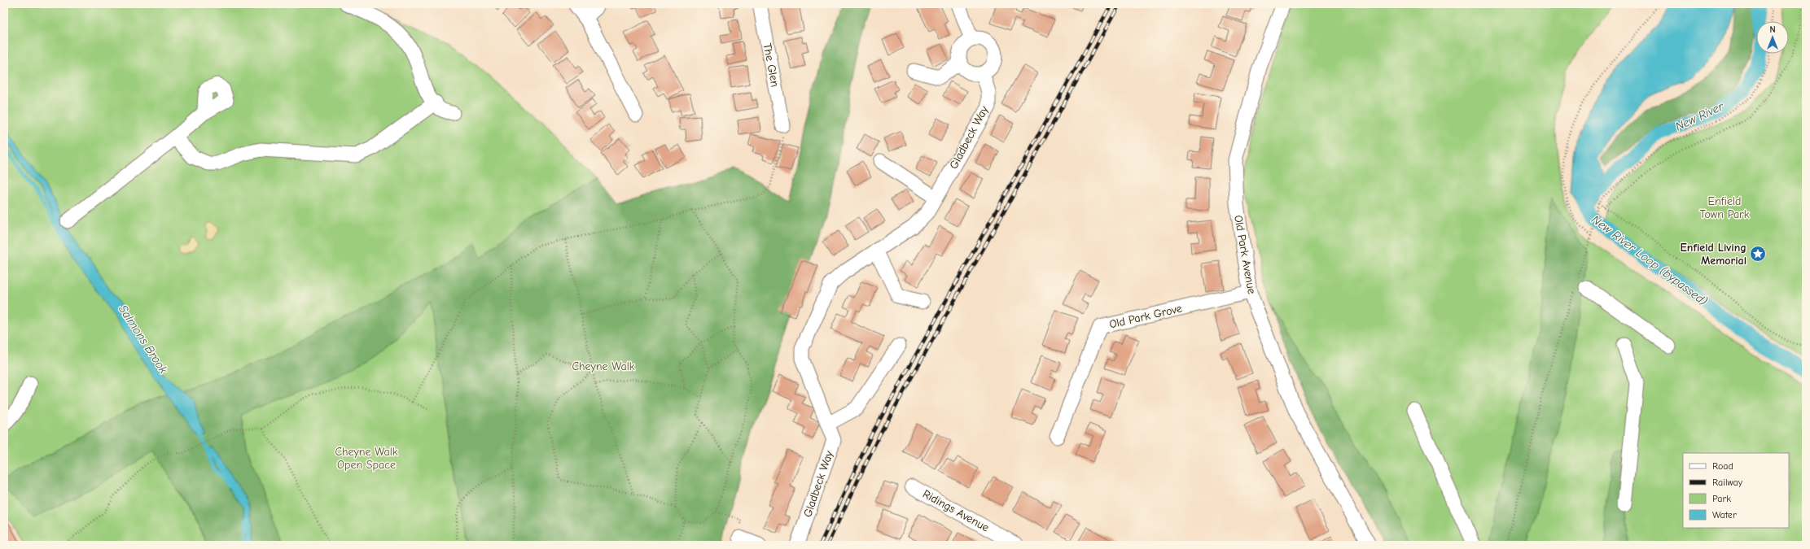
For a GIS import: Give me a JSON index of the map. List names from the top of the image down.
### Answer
{
  "streets": {
    "street": [
      "The Glen",
      "Gladbeck Way",
      "Old Park Avenue",
      "Old Park Grove",
      "Ridings Avenue"
    ]
  },
  "crossings": [
    ["Old Park Avenue", "Old Park Grove"]
  ],
  "water": ["New River", "New River Loop (bypassed)", "Salmons Brook"],
  "parks": ["Enfield Town Park", "Cheyne Walk", "Cheyne Walk Open Space"],
  "places": {
    "place": ["Enfield Living Memorial"]
  },
  "legend": [
    "Road",
    "Railway",
    "Park",
    "Water"
  ],
  "north": "top"
}
